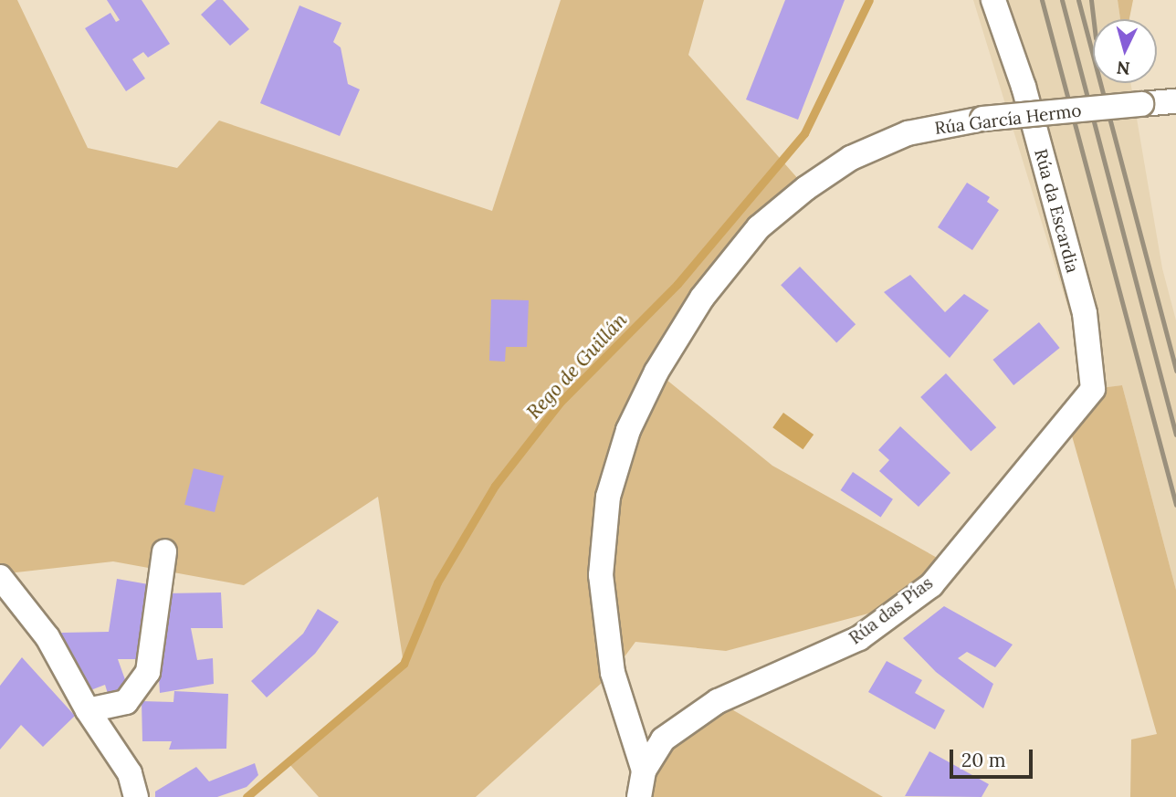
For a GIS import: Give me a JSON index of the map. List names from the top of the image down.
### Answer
{
  "streets": {
    "street": ["Rúa García Hermo", "Rúa da Escardia", "Rúa das Pías"]
  },
  "crossings": [
    ["Rúa García Hermo", "Rúa das Pías"],
    ["Rúa da Escardia", "Rúa das Pías"]
  ],
  "water": ["Rego de Guillán"],
  "scale_bar": "20 m",
  "north": "bottom"
}
